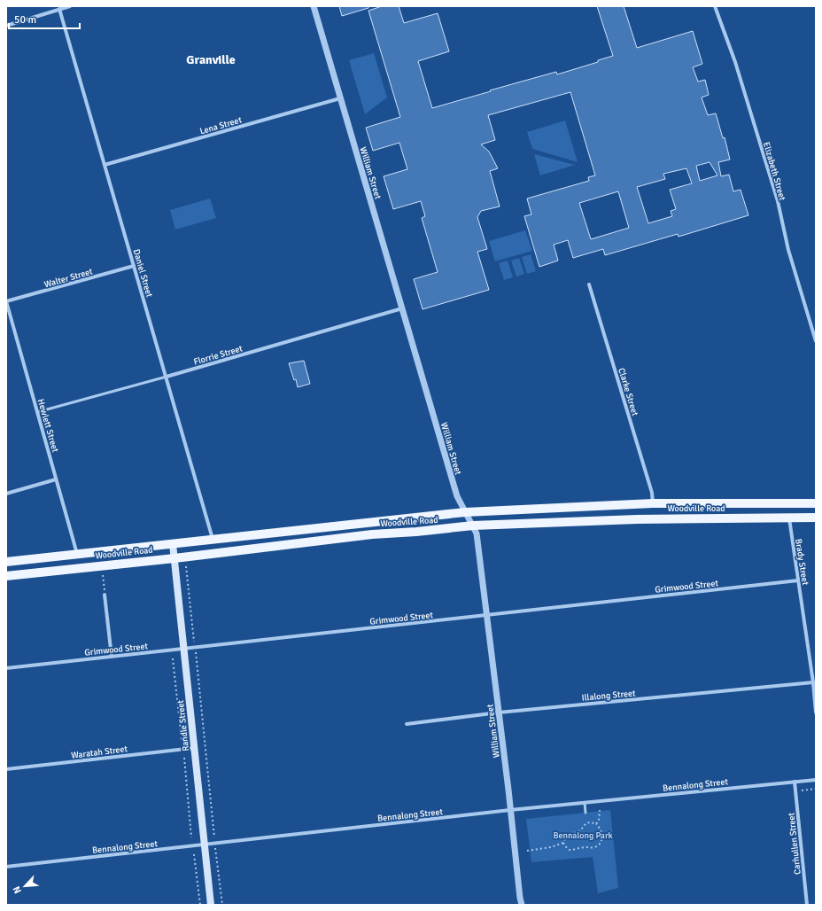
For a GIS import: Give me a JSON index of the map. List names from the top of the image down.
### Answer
{
  "streets": {
    "main road": ["Woodville Road", "Randle Street"],
    "street": [
      "Lena Street",
      "Elizabeth Street",
      "William Street",
      "Daniel Street",
      "Walter Street",
      "Florrie Street",
      "Clarke Street",
      "Hewlett Street",
      "Brady Street",
      "Grimwood Street",
      "Illalong Street",
      "Waratah Street",
      "Bennalong Street",
      "Carhullen Street"
    ]
  },
  "crossings": [
    ["Lena Street", "William Street"],
    ["Lena Street", "Daniel Street"],
    ["William Street", "Florrie Street"],
    ["William Street", "Woodville Road"],
    ["William Street", "Grimwood Street"],
    ["William Street", "Illalong Street"],
    ["William Street", "Bennalong Street"],
    ["Daniel Street", "Walter Street"],
    ["Daniel Street", "Florrie Street"],
    ["Daniel Street", "Woodville Road"],
    ["Walter Street", "Hewlett Street"],
    ["Florrie Street", "Hewlett Street"],
    ["Clarke Street", "Woodville Road"],
    ["Hewlett Street", "Woodville Road"],
    ["Woodville Road", "Brady Street"],
    ["Woodville Road", "Randle Street"],
    ["Brady Street", "Grimwood Street"],
    ["Brady Street", "Illalong Street"],
    ["Grimwood Street", "Randle Street"],
    ["Randle Street", "Waratah Street"],
    ["Randle Street", "Bennalong Street"],
    ["Bennalong Street", "Carhullen Street"]
  ],
  "districts": ["Granville"],
  "parks": ["Bennalong Park"],
  "scale_bar": "50 m",
  "north": "bottom left"
}
